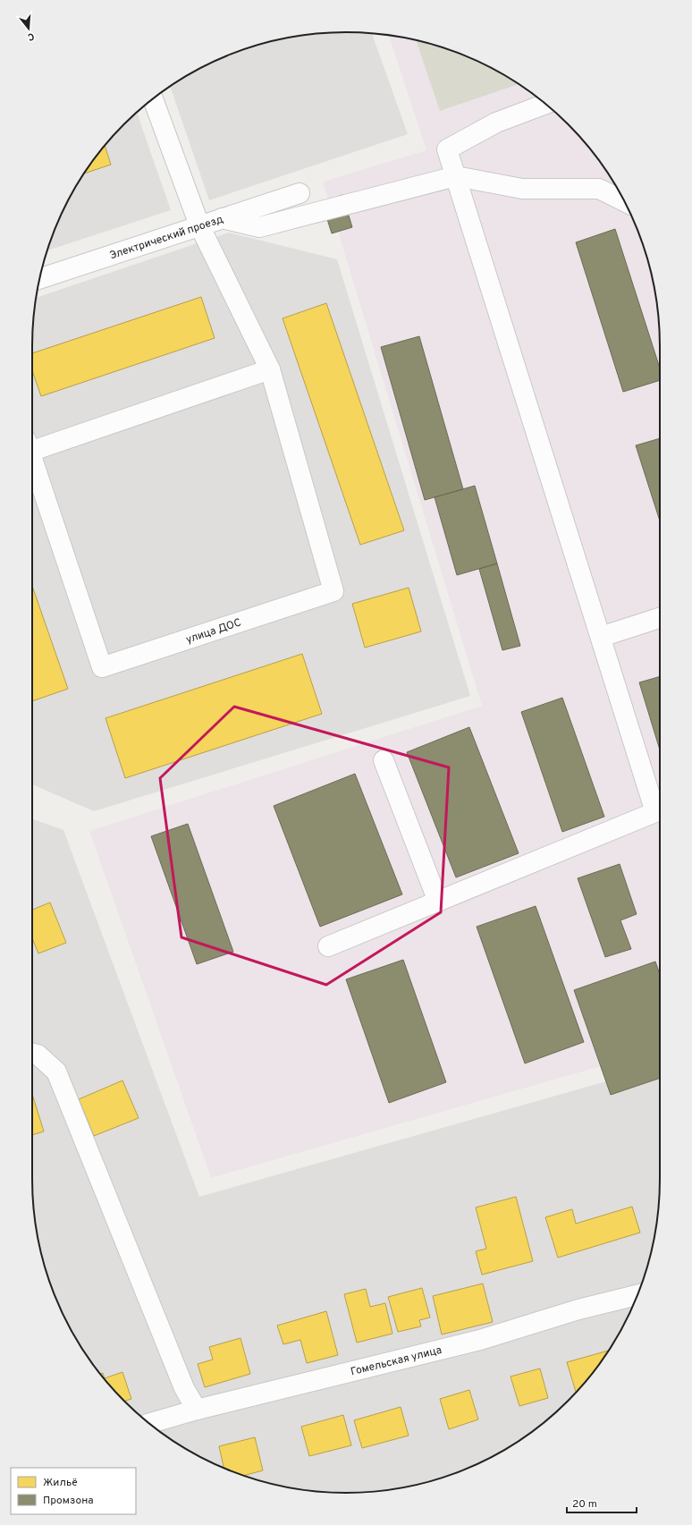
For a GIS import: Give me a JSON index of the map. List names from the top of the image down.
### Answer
{
  "streets": {
    "street": ["Электрический проезд", "улица ДОС", "Гомельская улица"]
  },
  "legend": ["Жильё", "Промзона"],
  "scale_bar": "20 m",
  "north": "bottom"
}
